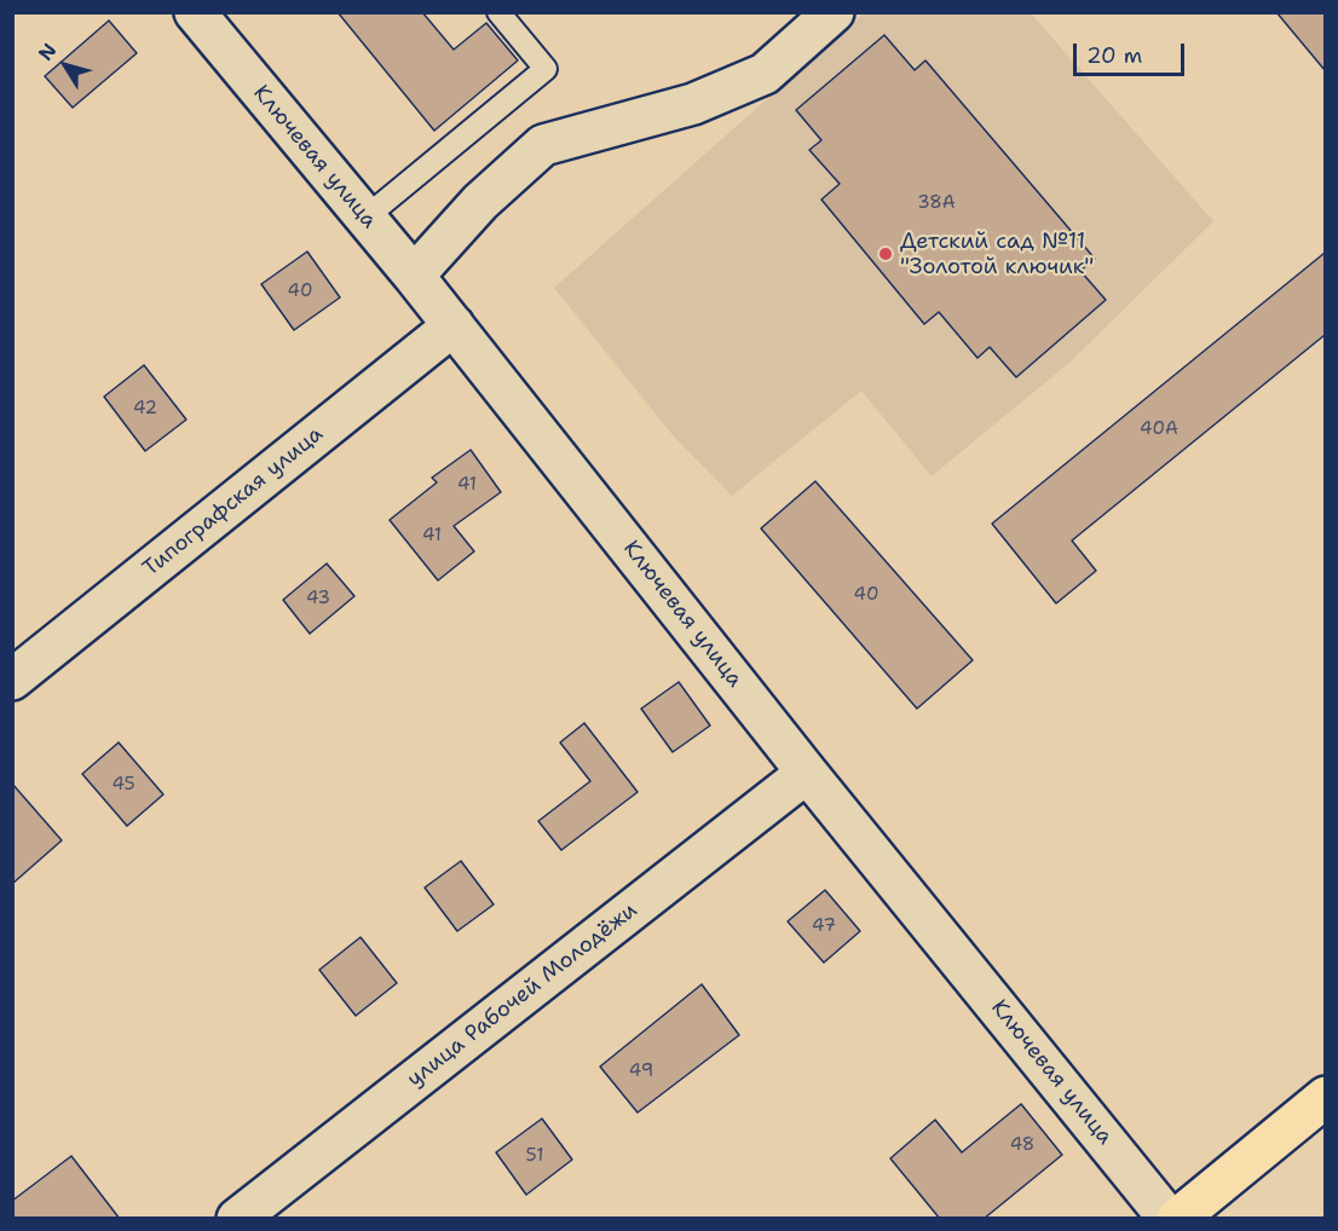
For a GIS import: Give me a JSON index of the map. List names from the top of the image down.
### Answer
{
  "streets": {
    "street": ["Ключевая улица", "Типографская улица", "улица Рабочей Молодёжи"]
  },
  "crossings": [
    ["Ключевая улица", "Типографская улица"],
    ["Ключевая улица", "улица Рабочей Молодёжи"]
  ],
  "places": ["Детский сад №11 \"Золотой ключик\""],
  "house_numbers": [
    "38А",
    "40",
    "42",
    "40А",
    "41",
    "41",
    "40",
    "43",
    "45",
    "47",
    "49",
    "48",
    "51"
  ],
  "scale_bar": "20 m",
  "north": "top left"
}
